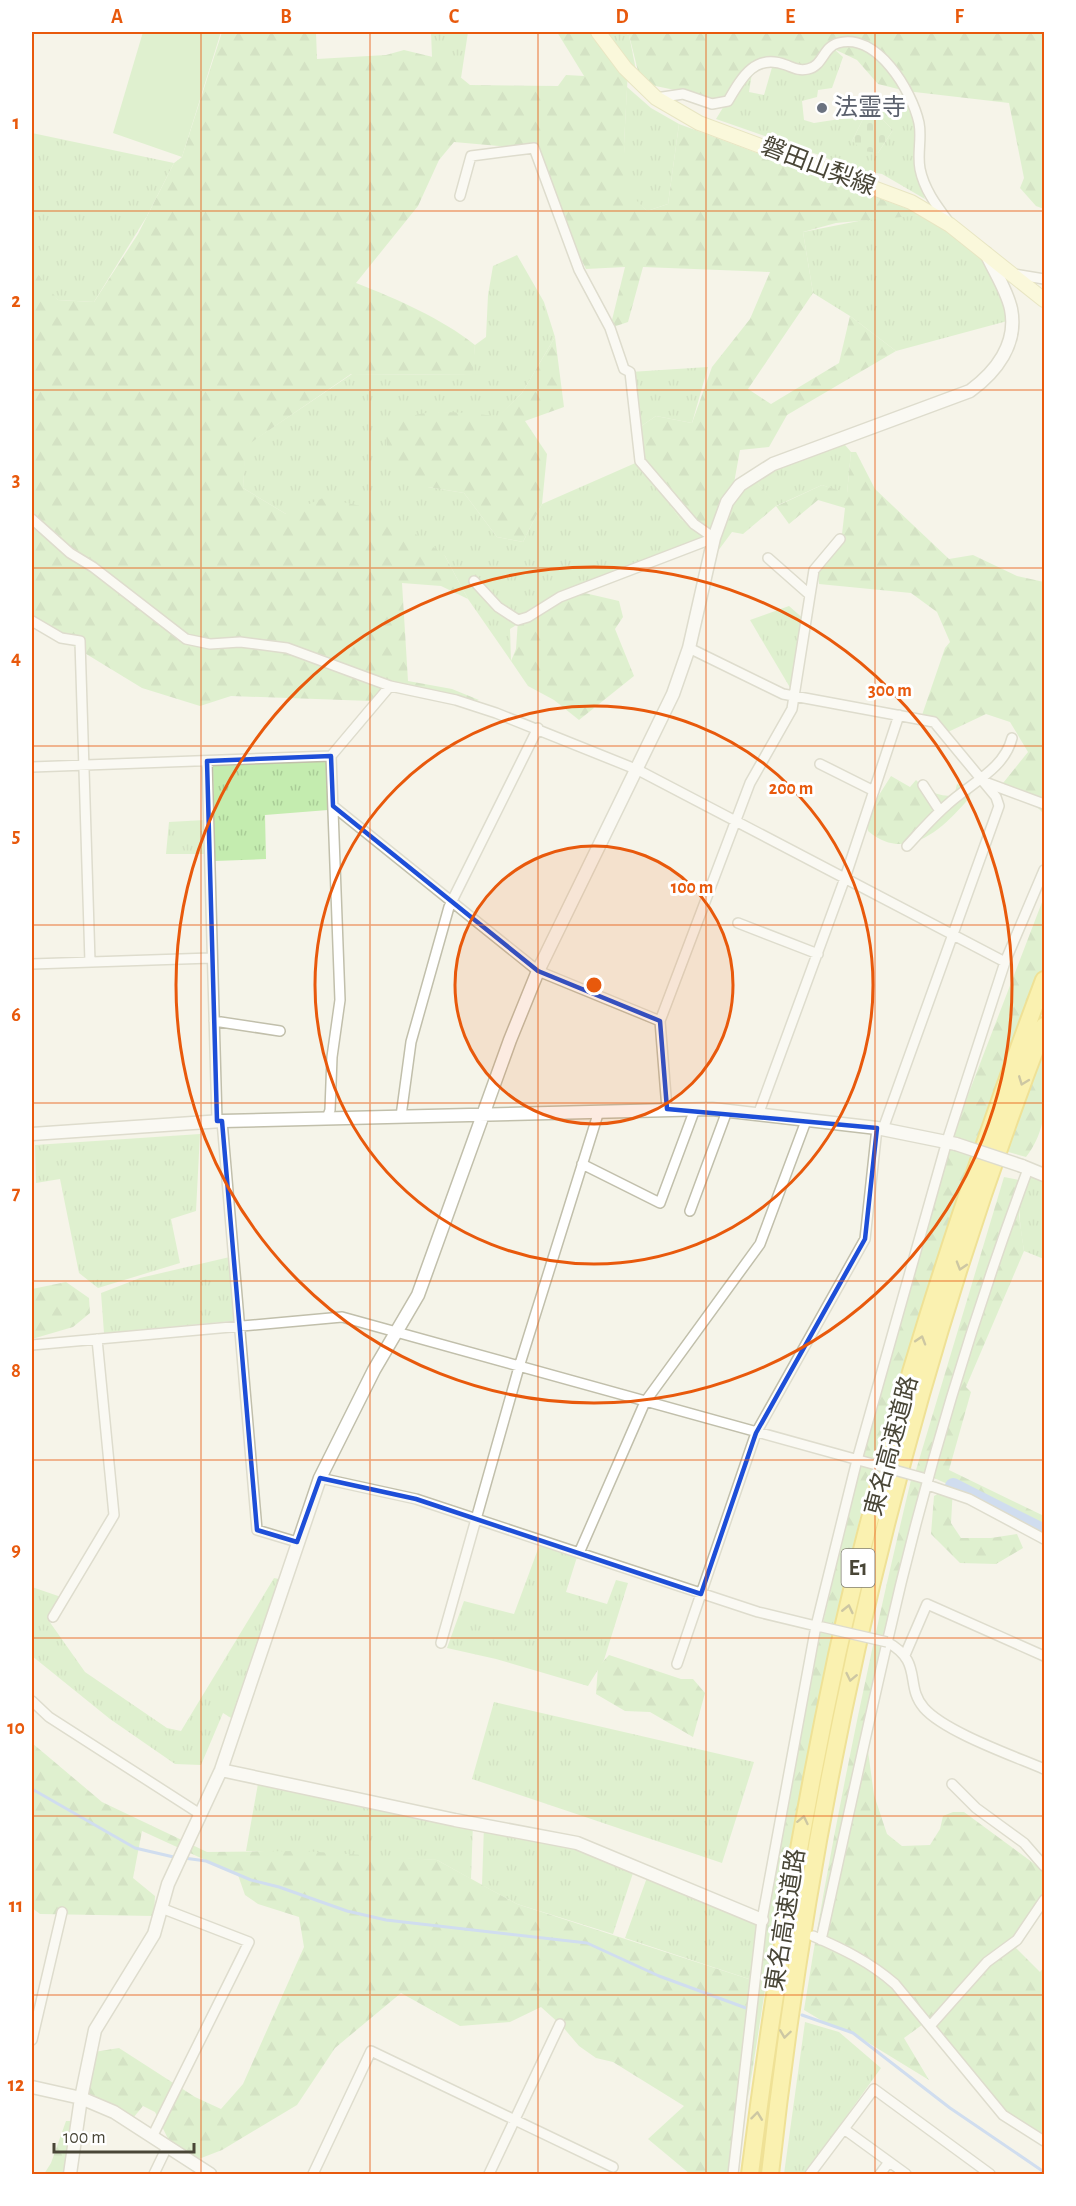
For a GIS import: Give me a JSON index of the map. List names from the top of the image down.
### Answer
{
  "streets": {
    "highway": ["東名高速道路", "E1"],
    "main road": ["磐田山梨線"]
  },
  "places": ["法霊寺"],
  "scale_bar": "100 m",
  "grid": {
    "columns": [
      "A",
      "B",
      "C",
      "D",
      "E",
      "F"
    ],
    "rows": [
      "1",
      "2",
      "3",
      "4",
      "5",
      "6",
      "7",
      "8",
      "9",
      "10",
      "11",
      "12"
    ]
  },
  "rings": ["300 m", "200 m", "100 m"]
}
